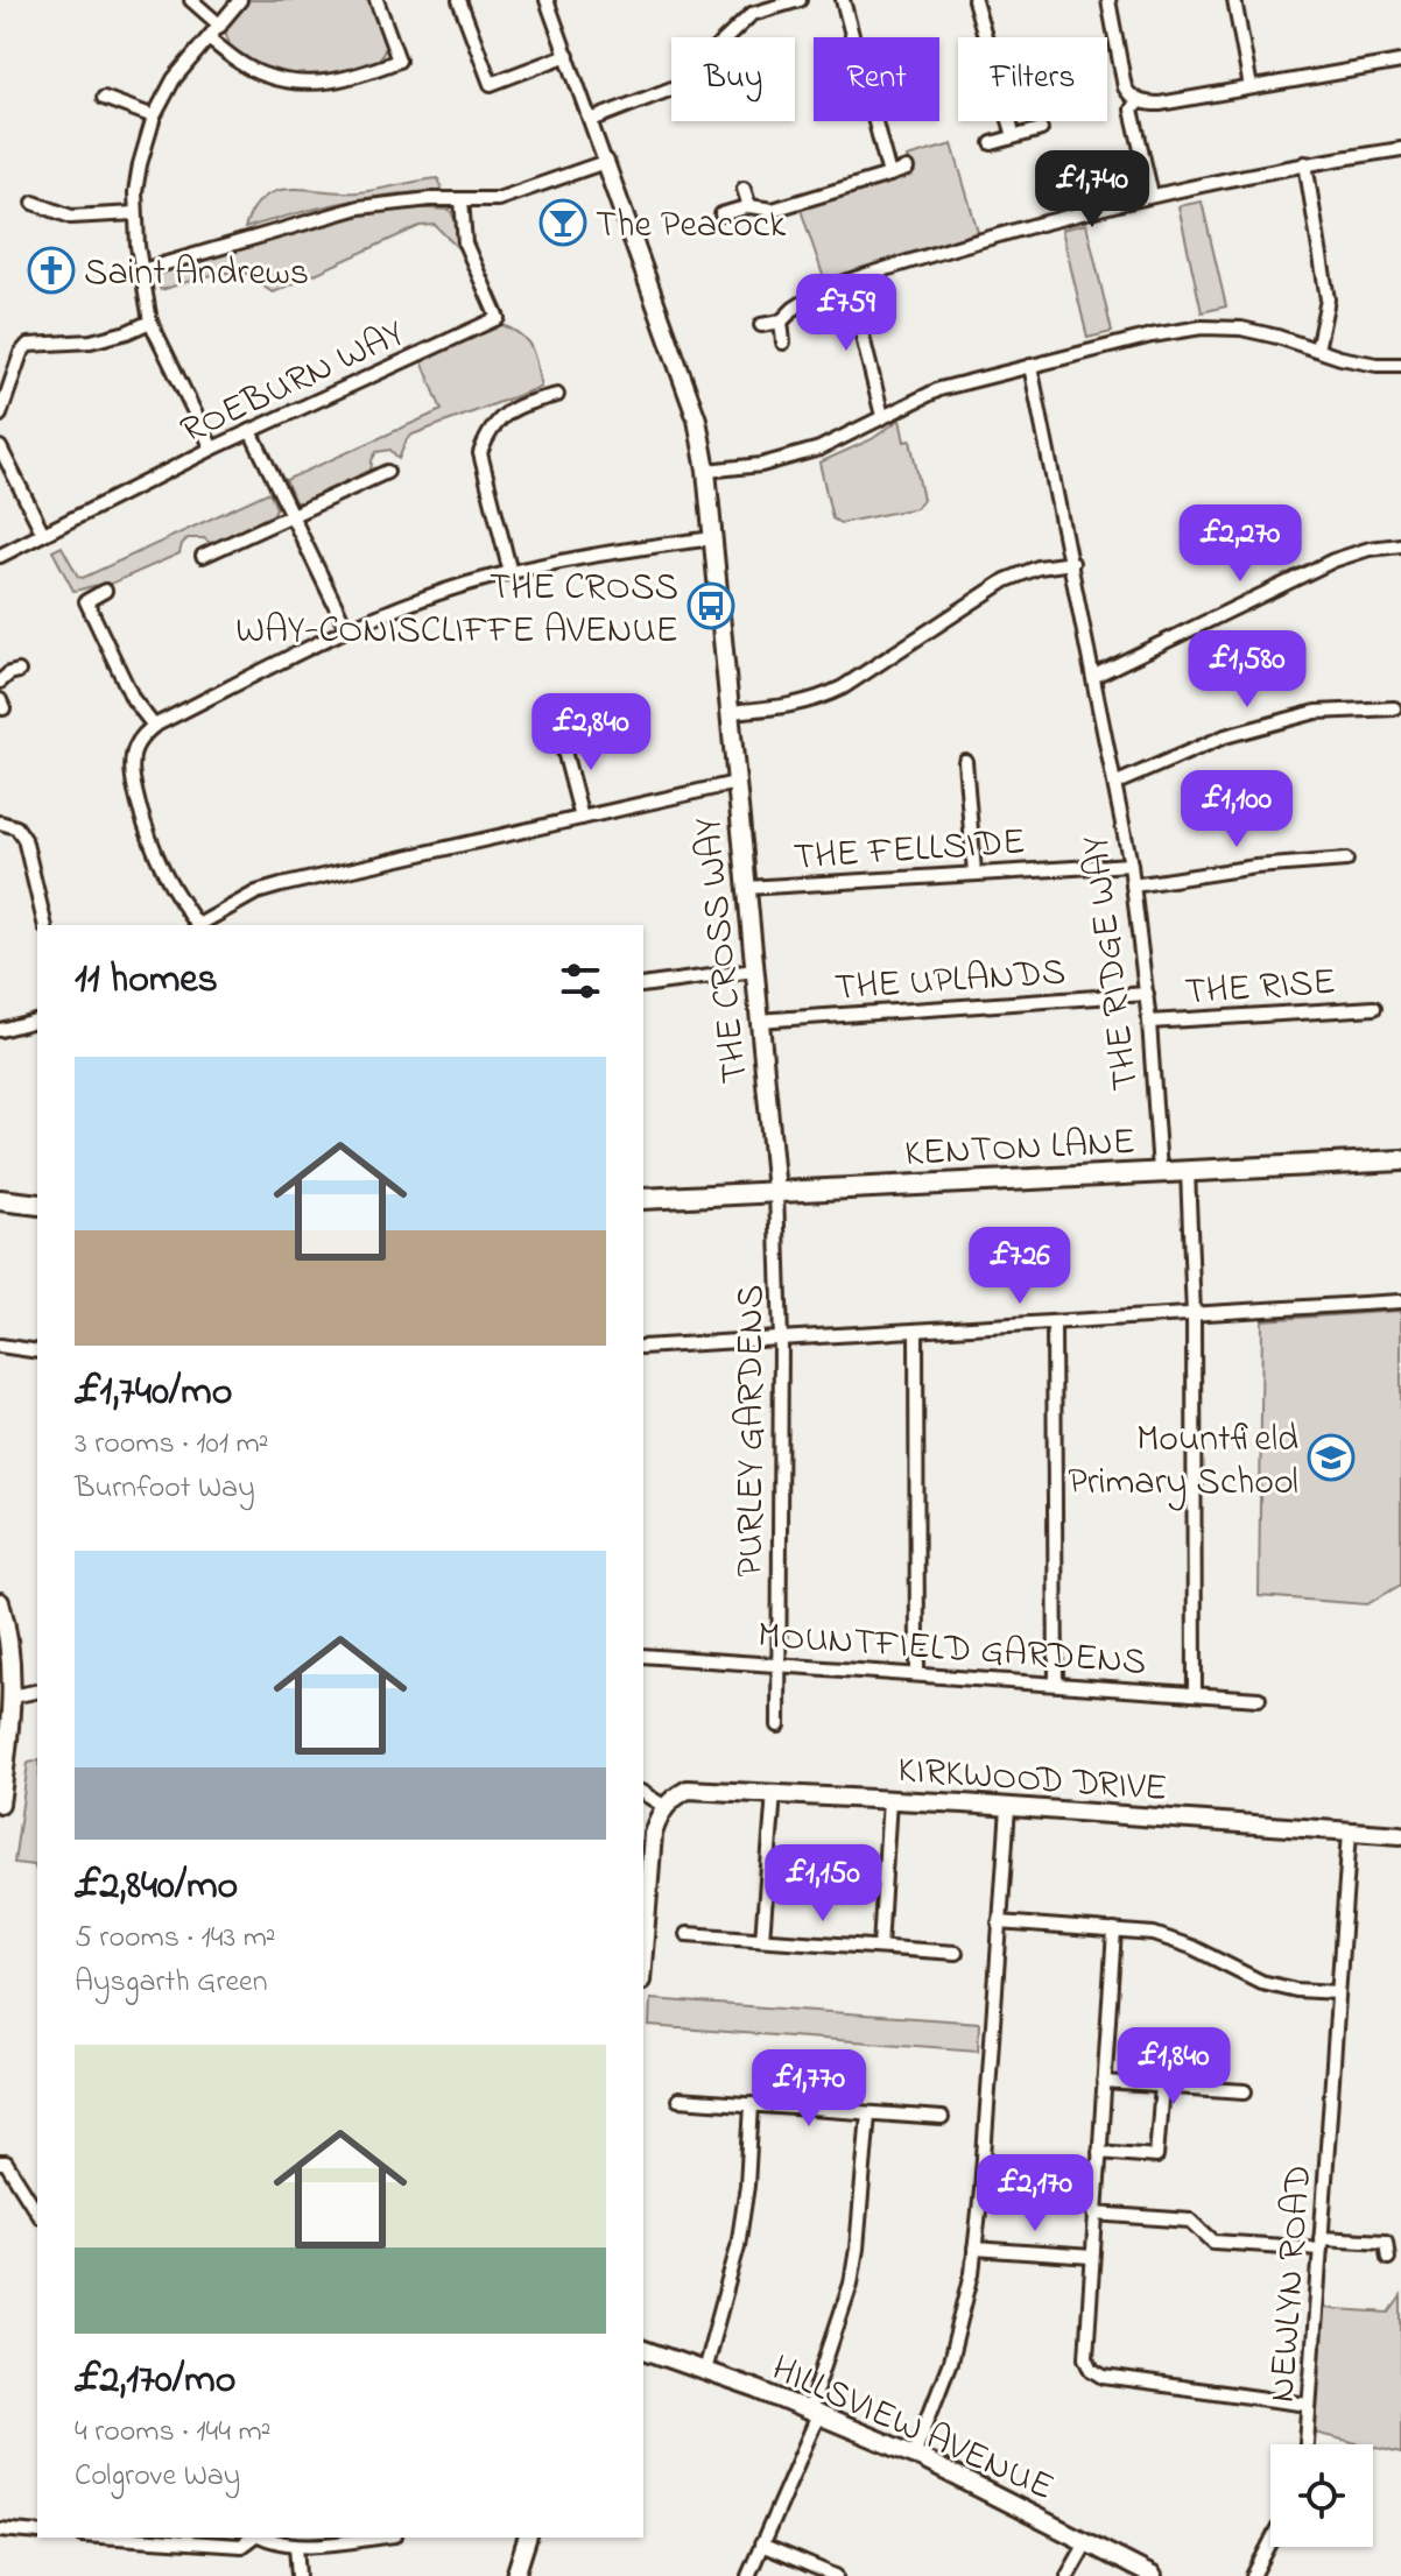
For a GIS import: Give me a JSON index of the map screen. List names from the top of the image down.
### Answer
{
  "streets": {
    "main road": ["KENTON LANE"],
    "street": [
      "ROEBURN WAY",
      "THE FELLSIDE",
      "THE CROSS WAY",
      "THE RIDGE WAY",
      "THE UPLANDS",
      "THE RISE",
      "PURLEY GARDENS",
      "MOUNTFIELD GARDENS",
      "KIRKWOOD DRIVE",
      "NEWLYN ROAD",
      "HILLSVIEW AVENUE"
    ]
  },
  "crossings": [
    ["THE FELLSIDE", "THE CROSS WAY"],
    ["THE FELLSIDE", "THE RIDGE WAY"],
    ["THE CROSS WAY", "THE UPLANDS"],
    ["THE CROSS WAY", "KENTON LANE"],
    ["THE CROSS WAY", "PURLEY GARDENS"],
    ["THE RIDGE WAY", "THE UPLANDS"],
    ["THE RIDGE WAY", "THE RISE"],
    ["THE RIDGE WAY", "KENTON LANE"],
    ["KENTON LANE", "PURLEY GARDENS"],
    ["PURLEY GARDENS", "MOUNTFIELD GARDENS"],
    ["KIRKWOOD DRIVE", "NEWLYN ROAD"]
  ],
  "places": {
    "bar": ["The Peacock"],
    "church": ["Saint Andrews"],
    "bus stop": ["THE CROSS WAY-CONISCLIFFE AVENUE"],
    "school or university": ["Mountfield Primary School"]
  },
  "page": {
    "chip": ["Buy", "Rent", "Filters"],
    "price": [
      "£1,740",
      "£759",
      "£2,270",
      "£1,580",
      "£2,840",
      "£1,100",
      "£726",
      "£1,150",
      "£1,840",
      "£1,770",
      "£2,170"
    ],
    "heading": "11 homes",
    "list": [
      {
        "name": "£1,740/mo",
        "note": "3 rooms · 101 m² · Burnfoot Way"
      },
      {
        "name": "£2,840/mo",
        "note": "5 rooms · 143 m² · Aysgarth Green"
      },
      {
        "name": "£2,170/mo",
        "note": "4 rooms · 144 m² · Colgrove Way"
      }
    ]
  }
}
